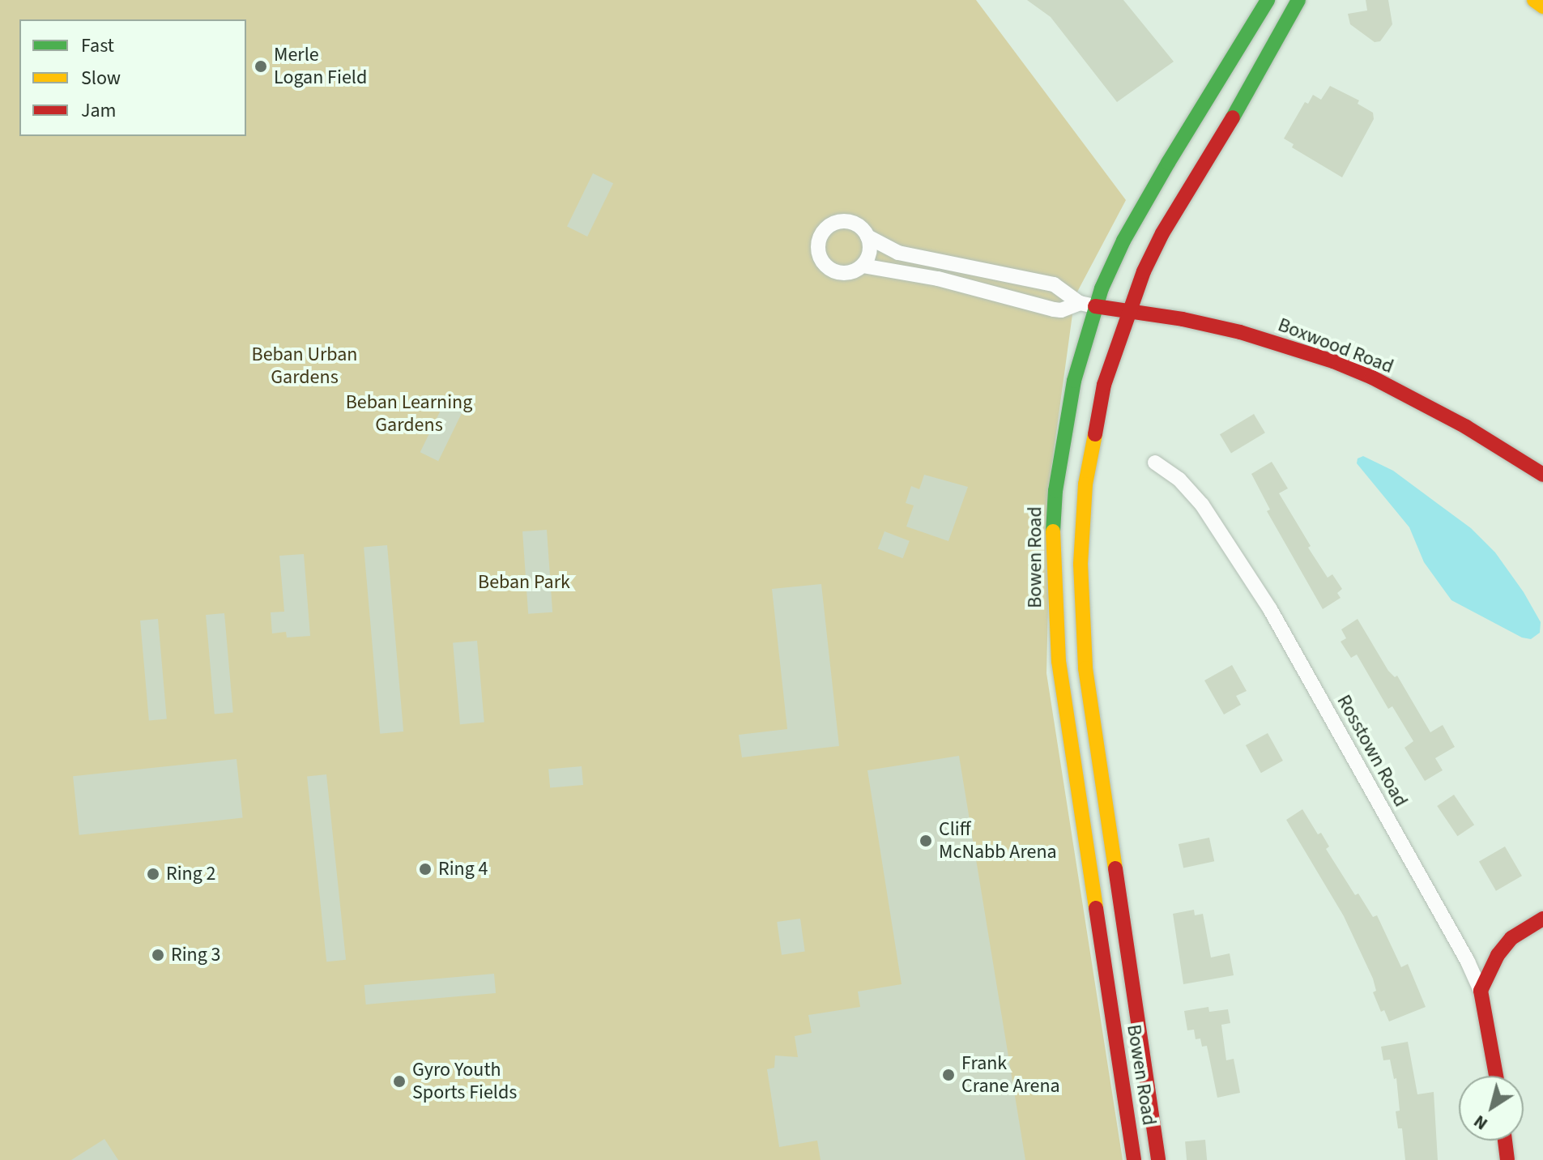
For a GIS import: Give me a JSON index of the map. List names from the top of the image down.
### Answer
{
  "streets": {
    "main road": ["Boxwood Road", "Bowen Road", "Rosstown Road"]
  },
  "crossings": [
    ["Boxwood Road", "Bowen Road"]
  ],
  "parks": ["Beban Urban Gardens", "Beban Learning Gardens", "Beban Park"],
  "places": [
    "Merle Logan Field",
    "Cliff McNabb Arena",
    "Ring 4",
    "Ring 2",
    "Ring 3",
    "Frank Crane Arena",
    "Gyro Youth Sports Fields"
  ],
  "legend": ["Fast", "Slow", "Jam"],
  "north": "bottom left"
}
